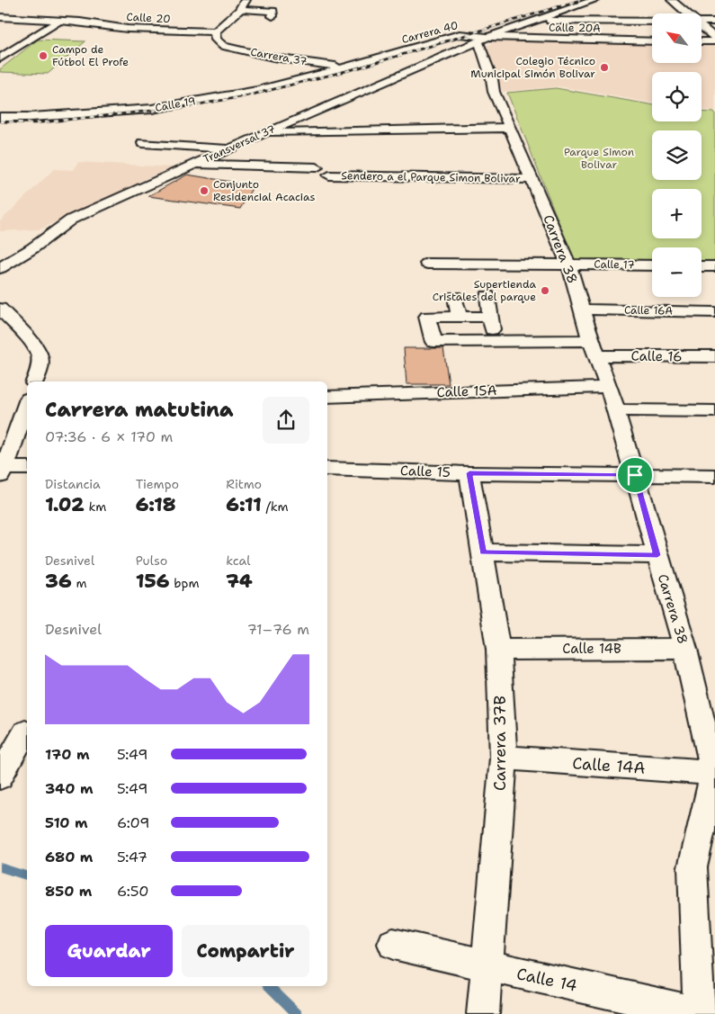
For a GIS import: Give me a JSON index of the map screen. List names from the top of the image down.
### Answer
{
  "streets": {
    "street": [
      "Calle 20",
      "Calle 20A",
      "Carrera 40",
      "Carrera 37",
      "Calle 19",
      "Transversal 37",
      "Sendero a el Parque Simon Bolivar",
      "Carrera 38",
      "Calle 17",
      "Calle 16A",
      "Calle 16",
      "Calle 15A",
      "Calle 15",
      "Calle 14B",
      "Carrera 37B",
      "Calle 14A",
      "Calle 14"
    ]
  },
  "crossings": [
    ["Calle 20", "Carrera 37"],
    ["Calle 20A", "Carrera 40"],
    ["Calle 20A", "Transversal 37"],
    ["Calle 20A", "Carrera 38"],
    ["Carrera 40", "Carrera 37"],
    ["Carrera 40", "Calle 19"],
    ["Carrera 40", "Transversal 37"],
    ["Carrera 40", "Carrera 38"],
    ["Carrera 37", "Calle 19"],
    ["Carrera 37", "Transversal 37"],
    ["Transversal 37", "Carrera 38"],
    ["Sendero a el Parque Simon Bolivar", "Carrera 38"],
    ["Carrera 38", "Calle 17"],
    ["Carrera 38", "Calle 16A"],
    ["Carrera 38", "Calle 16"],
    ["Carrera 38", "Calle 15A"],
    ["Carrera 38", "Calle 15"],
    ["Carrera 38", "Calle 14B"],
    ["Carrera 38", "Calle 14A"],
    ["Carrera 38", "Calle 14"],
    ["Calle 15", "Carrera 37B"],
    ["Calle 14B", "Carrera 37B"],
    ["Carrera 37B", "Calle 14A"],
    ["Carrera 37B", "Calle 14"]
  ],
  "parks": ["Parque Simon Bolivar"],
  "places": [
    "Campo de Fútbol El Profe",
    "Colegio Técnico Municipal Simón Bolivar",
    "Conjunto Residencial Acacias",
    "Supertienda Cristales del parque"
  ],
  "north": "top left",
  "page": {
    "map_buttons": ["+", "−"],
    "heading": ["Carrera matutina", "07:36 · 6 × 170 m"],
    "stats": [
      ["Distancia", "1.02 km"],
      ["Tiempo", "6:18"],
      ["Ritmo", "6:11 /km"],
      ["Desnivel", "36 m"],
      ["Pulso", "156 bpm"],
      ["kcal", "74"]
    ],
    "chart": ["Desnivel", "71–76 m"],
    "list": [
      {
        "name": "170 m",
        "note": "5:49"
      },
      {
        "name": "340 m",
        "note": "5:49"
      },
      {
        "name": "510 m",
        "note": "6:09"
      },
      {
        "name": "680 m",
        "note": "5:47"
      },
      {
        "name": "850 m",
        "note": "6:50"
      }
    ],
    "buttons": ["Guardar", "Compartir"]
  }
}
